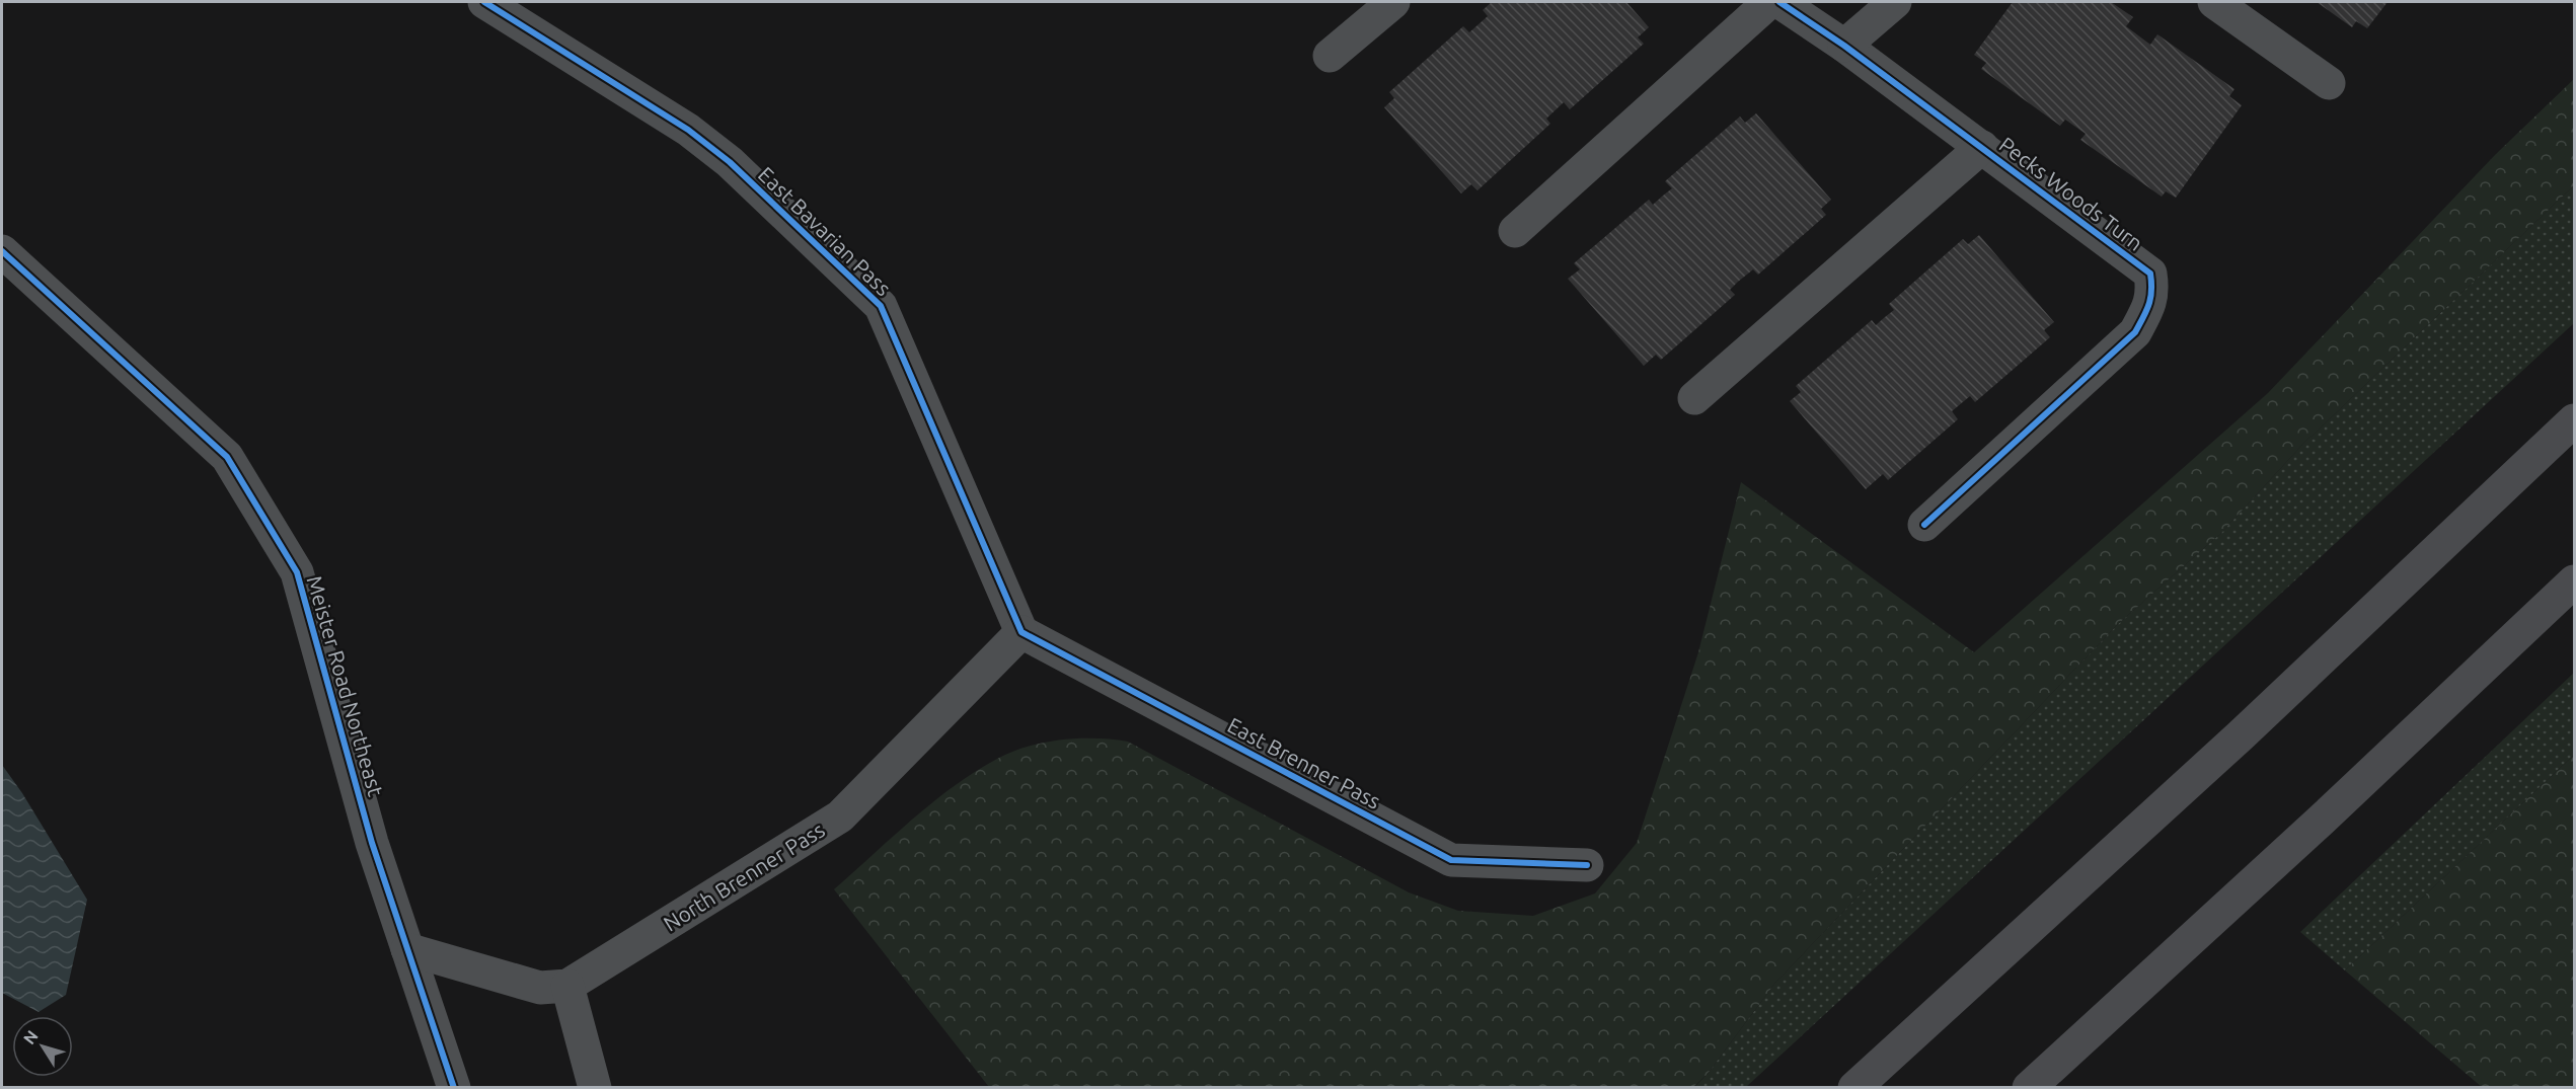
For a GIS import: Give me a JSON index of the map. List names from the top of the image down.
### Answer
{
  "streets": {
    "street": [
      "Pecks Woods Turn",
      "East Bavarian Pass",
      "Meister Road Northeast",
      "East Brenner Pass",
      "North Brenner Pass"
    ]
  },
  "crossings": [
    ["East Bavarian Pass", "East Brenner Pass"],
    ["East Bavarian Pass", "North Brenner Pass"],
    ["East Brenner Pass", "North Brenner Pass"]
  ],
  "north": "top left"
}
